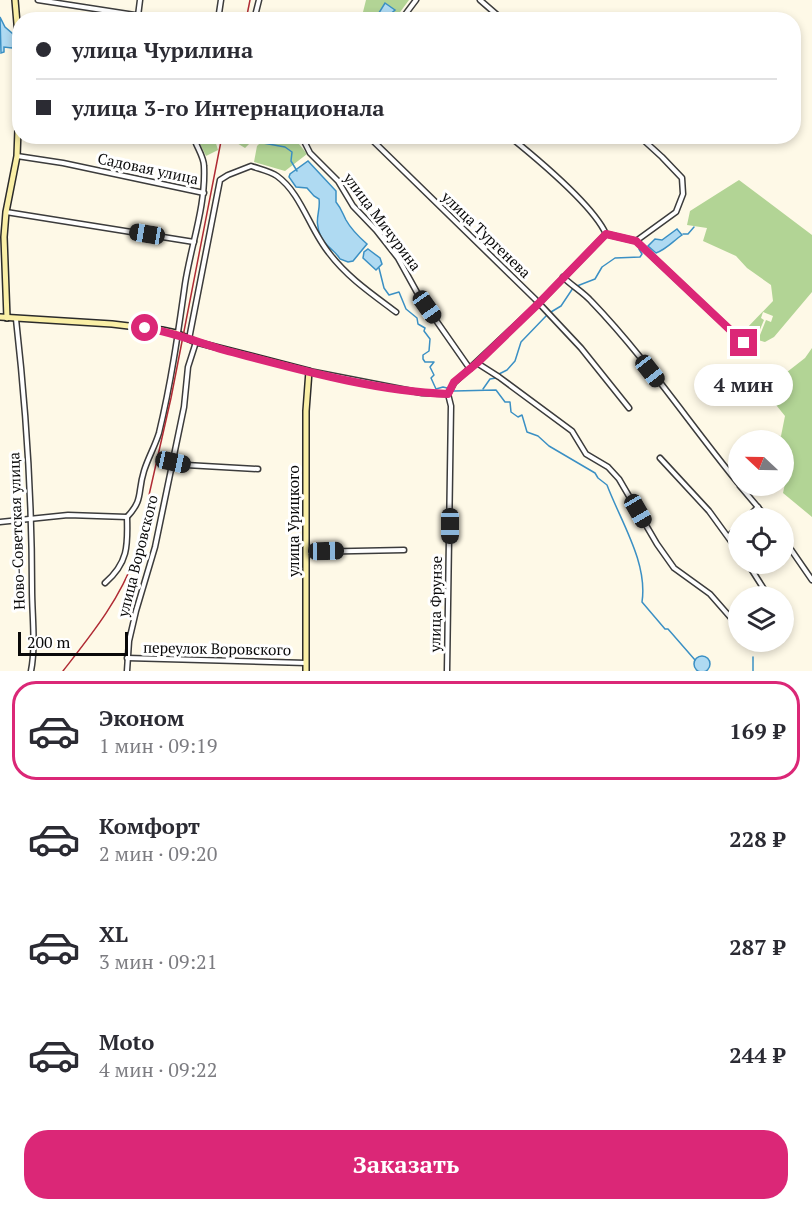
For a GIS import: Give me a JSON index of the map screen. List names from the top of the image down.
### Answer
{
  "streets": {
    "street": [
      "Садовая улица",
      "улица Мичурина",
      "улица Тургенева",
      "улица Урицкого",
      "Ново-Советская улица",
      "улица Воровского",
      "улица Фрунзе",
      "переулок Воровского"
    ]
  },
  "crossings": [
    ["Садовая улица", "улица Воровского"],
    ["улица Урицкого", "переулок Воровского"],
    ["улица Воровского", "переулок Воровского"]
  ],
  "scale_bar": "200 m",
  "north": "left",
  "page": {
    "banner": ["улица Чурилина", "улица 3-го Интернационала"],
    "bubble": "4 мин",
    "scale": "200 m",
    "list": [
      {
        "name": "Эконом",
        "note": "1 мин · 09:19",
        "value": "169 ₽"
      },
      {
        "name": "Комфорт",
        "note": "2 мин · 09:20",
        "value": "228 ₽"
      },
      {
        "name": "XL",
        "note": "3 мин · 09:21",
        "value": "287 ₽"
      },
      {
        "name": "Moto",
        "note": "4 мин · 09:22",
        "value": "244 ₽"
      }
    ],
    "buttons": "Заказать"
  }
}
